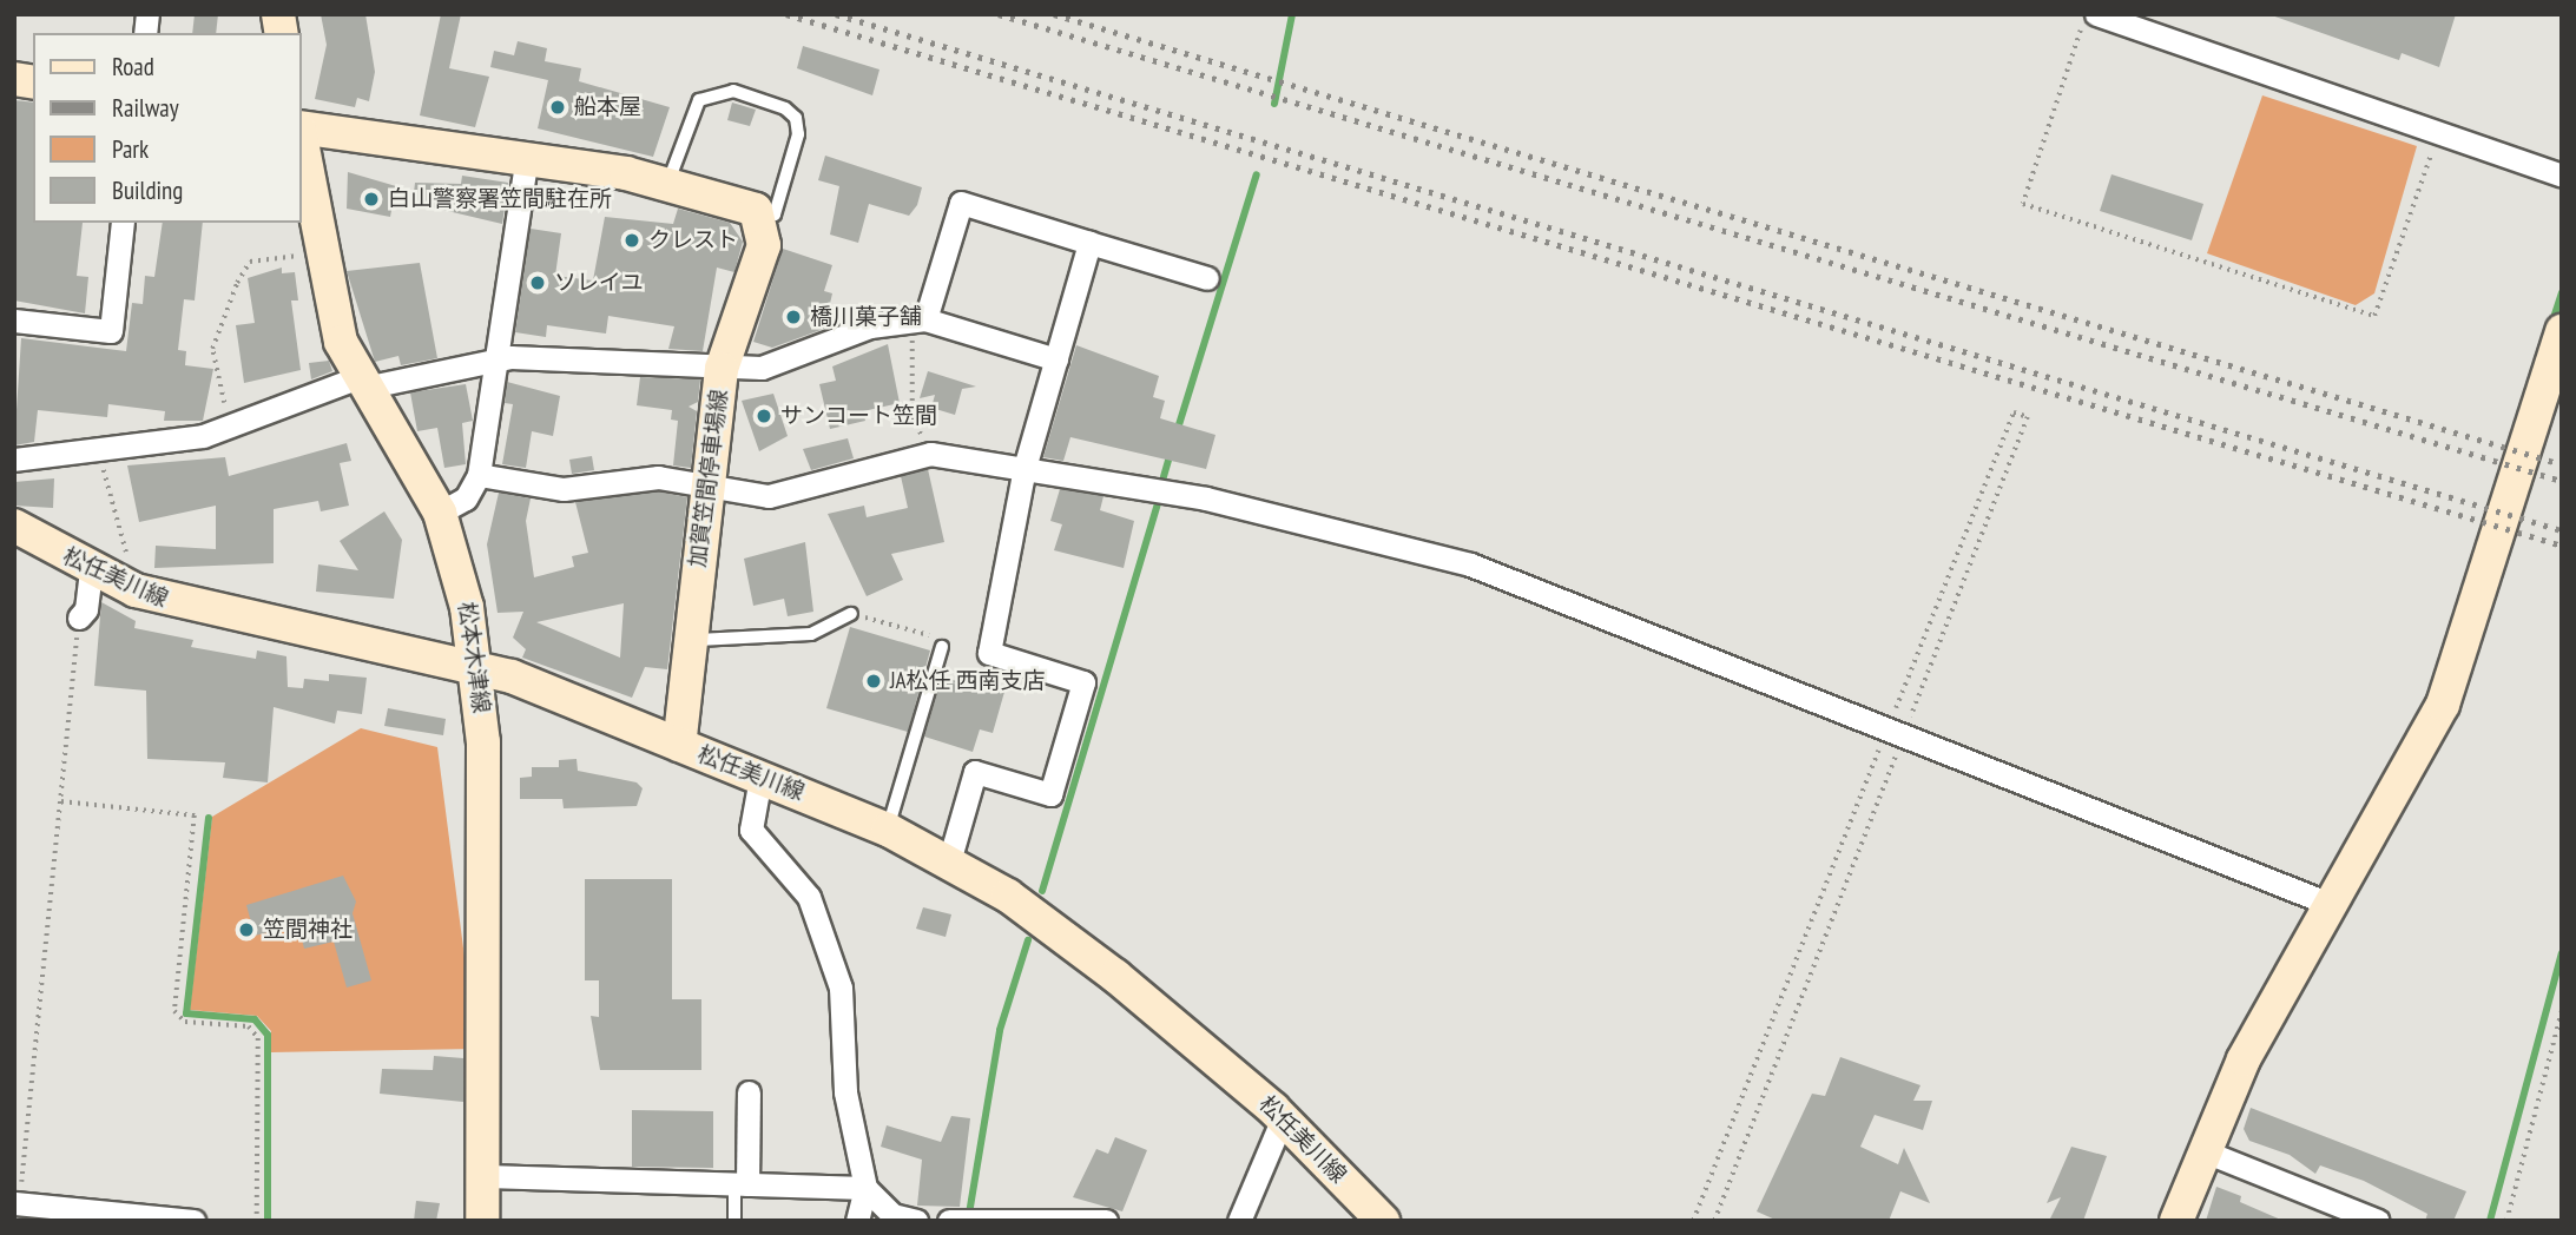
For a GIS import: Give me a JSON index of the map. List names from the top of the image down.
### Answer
{
  "streets": {
    "main road": ["加賀笠間停車場線", "松任美川線", "松本木津線"]
  },
  "crossings": [
    ["加賀笠間停車場線", "松任美川線"],
    ["松任美川線", "松本木津線"]
  ],
  "places": [
    "船本屋",
    "白山警察署笠間駐在所",
    "クレスト",
    "ソレイユ",
    "橋川菓子舗",
    "サンコート笠間",
    "JA松任 西南支店",
    "笠間神社"
  ],
  "legend": [
    "Road",
    "Railway",
    "Park",
    "Building"
  ]
}
